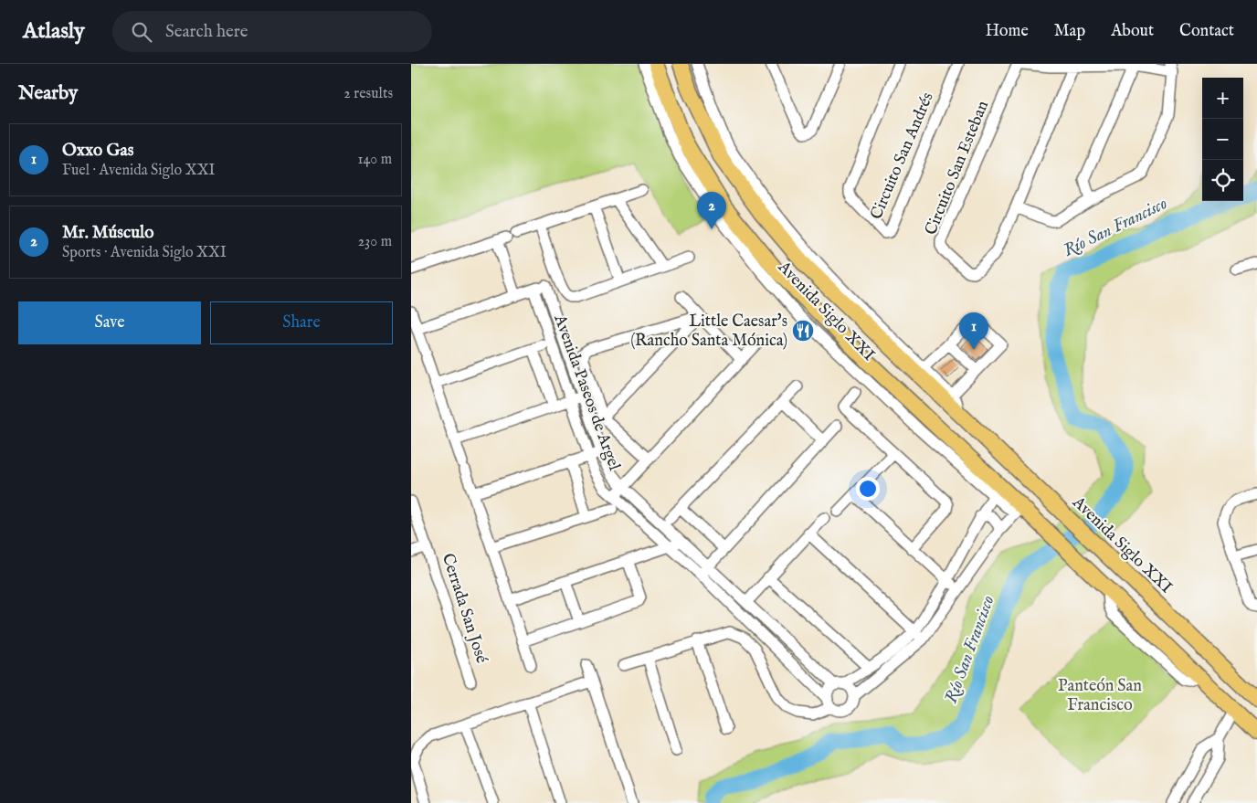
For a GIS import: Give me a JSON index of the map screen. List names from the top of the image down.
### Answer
{
  "streets": {
    "highway": ["Avenida Siglo XXI"],
    "street": [
      "Circuito San Andrés",
      "Circuito San Esteban",
      "Avenida Paseos de Argel",
      "Cerrada San José"
    ]
  },
  "water": ["Río San Francisco"],
  "parks": ["Panteón San Francisco"],
  "places": {
    "restaurant": ["Little Caesar's (Rancho Santa Mónica)"]
  },
  "page": {
    "header": "Atlasly",
    "search": "Search here",
    "nav": [
      "Home",
      "Map",
      "About",
      "Contact"
    ],
    "heading": ["Nearby", "2 results"],
    "map_buttons": ["+", "−"],
    "list": [
      {
        "mark": "1",
        "name": "Oxxo Gas",
        "note": "Fuel · Avenida Siglo XXI",
        "value": "140 m"
      },
      {
        "mark": "2",
        "name": "Mr. Músculo",
        "note": "Sports · Avenida Siglo XXI",
        "value": "230 m"
      }
    ],
    "pins": ["2", "1"],
    "buttons": ["Save", "Share"]
  }
}
